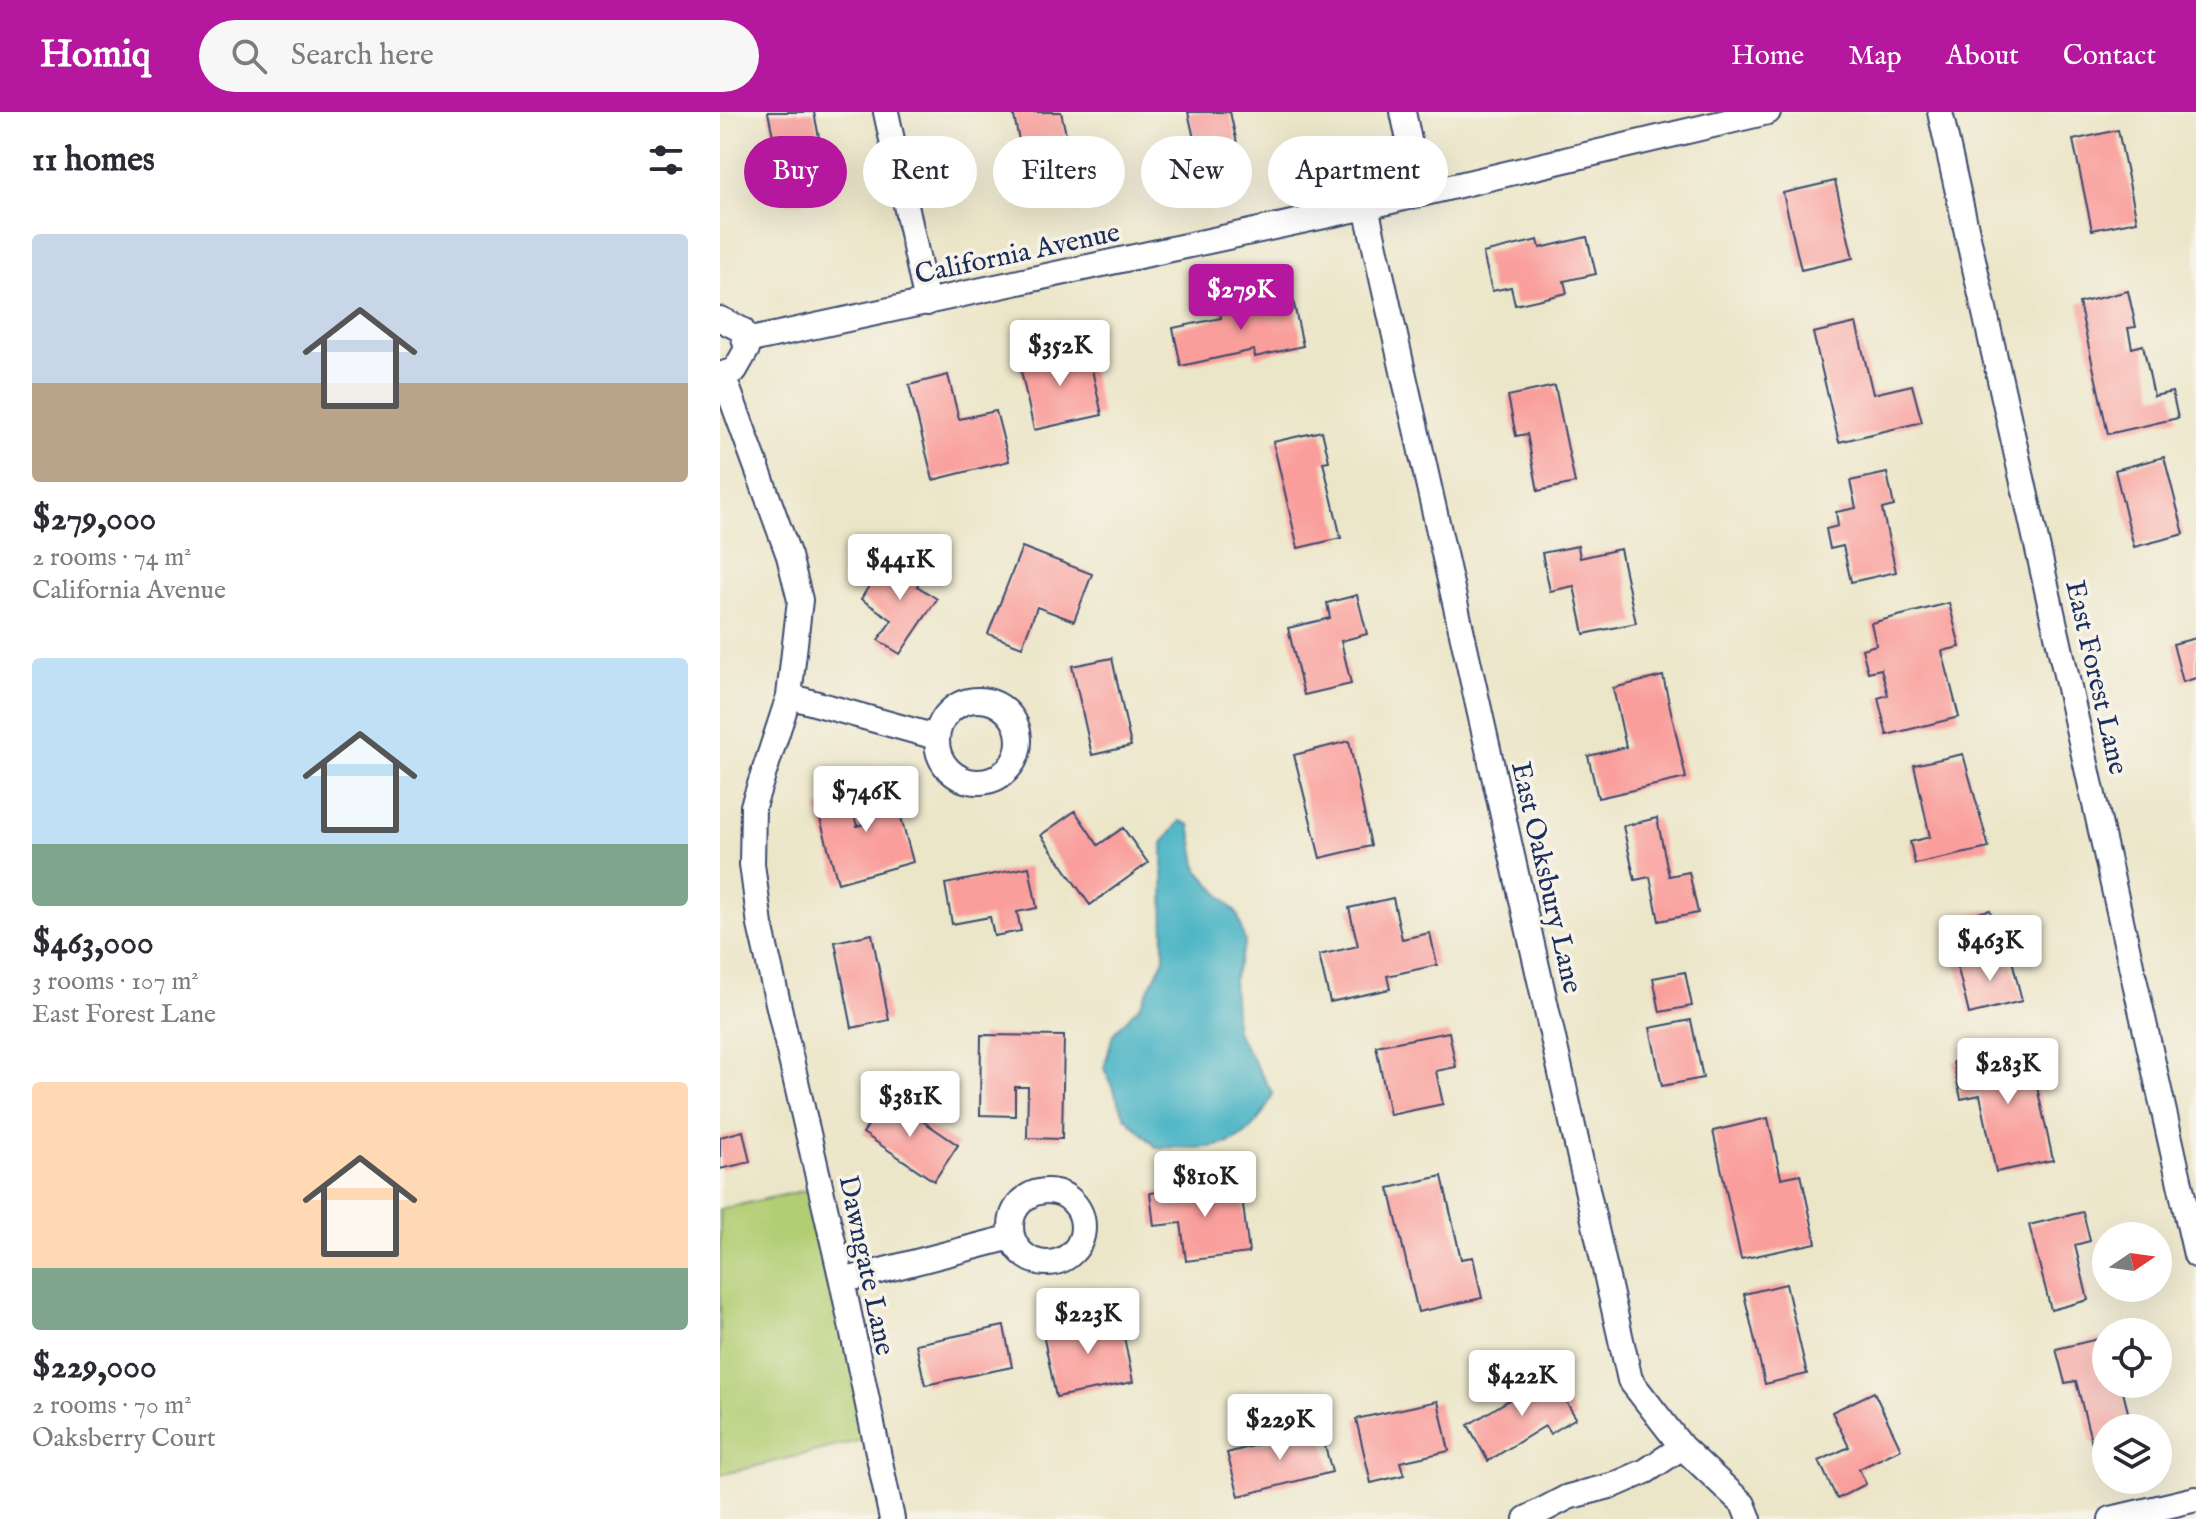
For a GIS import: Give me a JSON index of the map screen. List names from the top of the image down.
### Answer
{
  "streets": {
    "street": [
      "California Avenue",
      "East Forest Lane",
      "East Oaksbury Lane",
      "Dawngate Lane"
    ]
  },
  "north": "right",
  "page": {
    "header": "Homiq",
    "search": "Search here",
    "nav": [
      "Home",
      "Map",
      "About",
      "Contact"
    ],
    "heading": "11 homes",
    "chip": [
      "Buy",
      "Rent",
      "Filters",
      "New",
      "Apartment"
    ],
    "list": [
      {
        "name": "$279,000",
        "note": "2 rooms · 74 m² · California Avenue"
      },
      {
        "name": "$463,000",
        "note": "3 rooms · 107 m² · East Forest Lane"
      },
      {
        "name": "$229,000",
        "note": "2 rooms · 70 m² · Oaksberry Court"
      }
    ],
    "price": [
      "$279K",
      "$352K",
      "$441K",
      "$746K",
      "$463K",
      "$283K",
      "$381K",
      "$810K",
      "$223K",
      "$422K",
      "$229K"
    ]
  }
}
